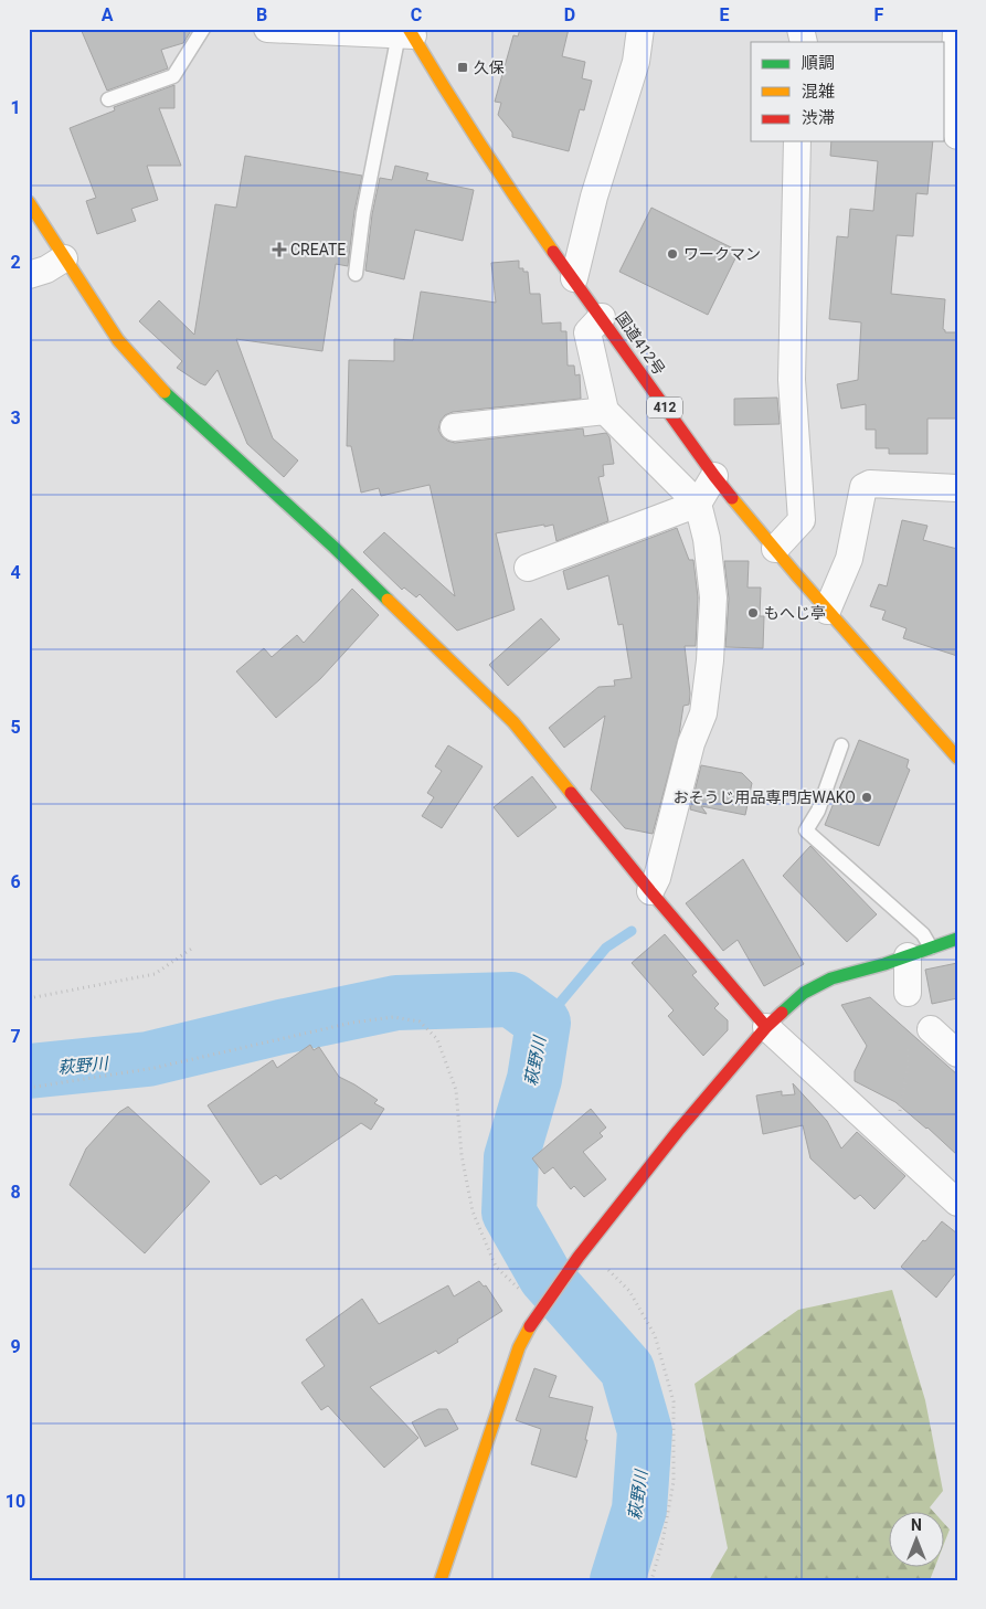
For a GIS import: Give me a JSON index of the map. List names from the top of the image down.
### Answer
{
  "streets": {
    "main road": ["国道412号", "412"]
  },
  "water": ["萩野川"],
  "places": {
    "transit": ["久保"],
    "health": ["CREATE"],
    "other": ["ワークマン", "もへじ亭", "おそうじ用品専門店WAKO"]
  },
  "legend": ["順調", "混雑", "渋滞"],
  "north": "top",
  "grid": {
    "columns": [
      "A",
      "B",
      "C",
      "D",
      "E",
      "F"
    ],
    "rows": [
      "1",
      "2",
      "3",
      "4",
      "5",
      "6",
      "7",
      "8",
      "9",
      "10"
    ]
  }
}
